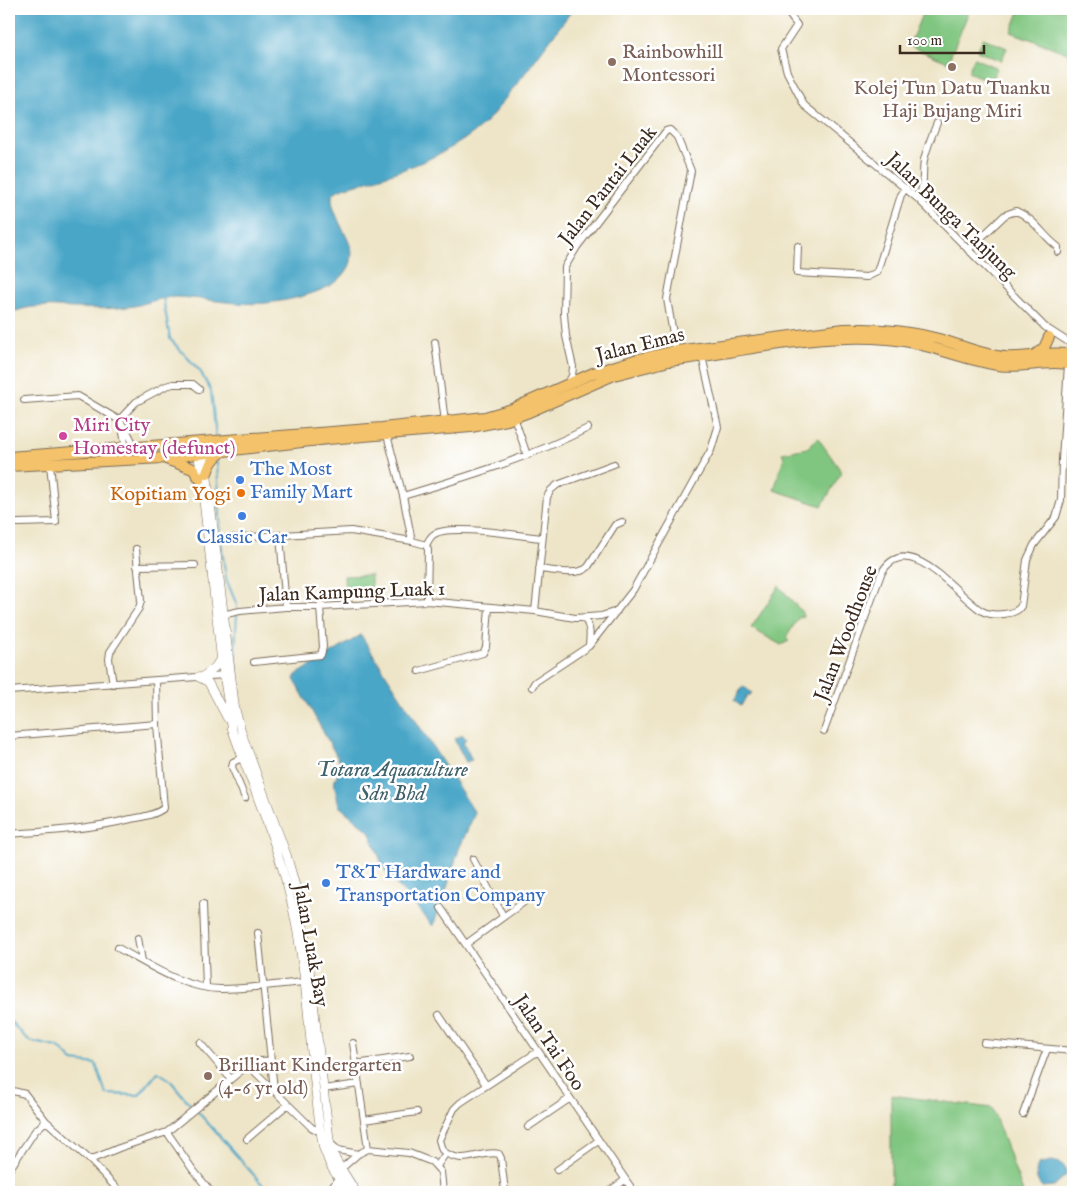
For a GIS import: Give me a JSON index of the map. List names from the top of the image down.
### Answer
{
  "streets": {
    "main road": ["Jalan Emas"],
    "street": [
      "Jalan Pantai Luak",
      "Jalan Bunga Tanjung",
      "Jalan Kampung Luak 1",
      "Jalan Woodhouse",
      "Jalan Luak Bay",
      "Jalan Tai Foo"
    ]
  },
  "crossings": [
    ["Jalan Pantai Luak", "Jalan Emas"],
    ["Jalan Emas", "Jalan Woodhouse"],
    ["Jalan Emas", "Jalan Luak Bay"],
    ["Jalan Kampung Luak 1", "Jalan Luak Bay"]
  ],
  "water": ["Totara Aquaculture Sdn Bhd"],
  "places": [
    "Rainbowhill Montessori",
    "Kolej Tun Datu Tuanku Haji Bujang Miri",
    "Miri City Homestay (defunct)",
    "The Most Family Mart",
    "Kopitiam Yogi",
    "Classic Car",
    "T&T Hardware and Transportation Company",
    "Brilliant Kindergarten (4-6 yr old)"
  ],
  "scale_bar": "100 m"
}
